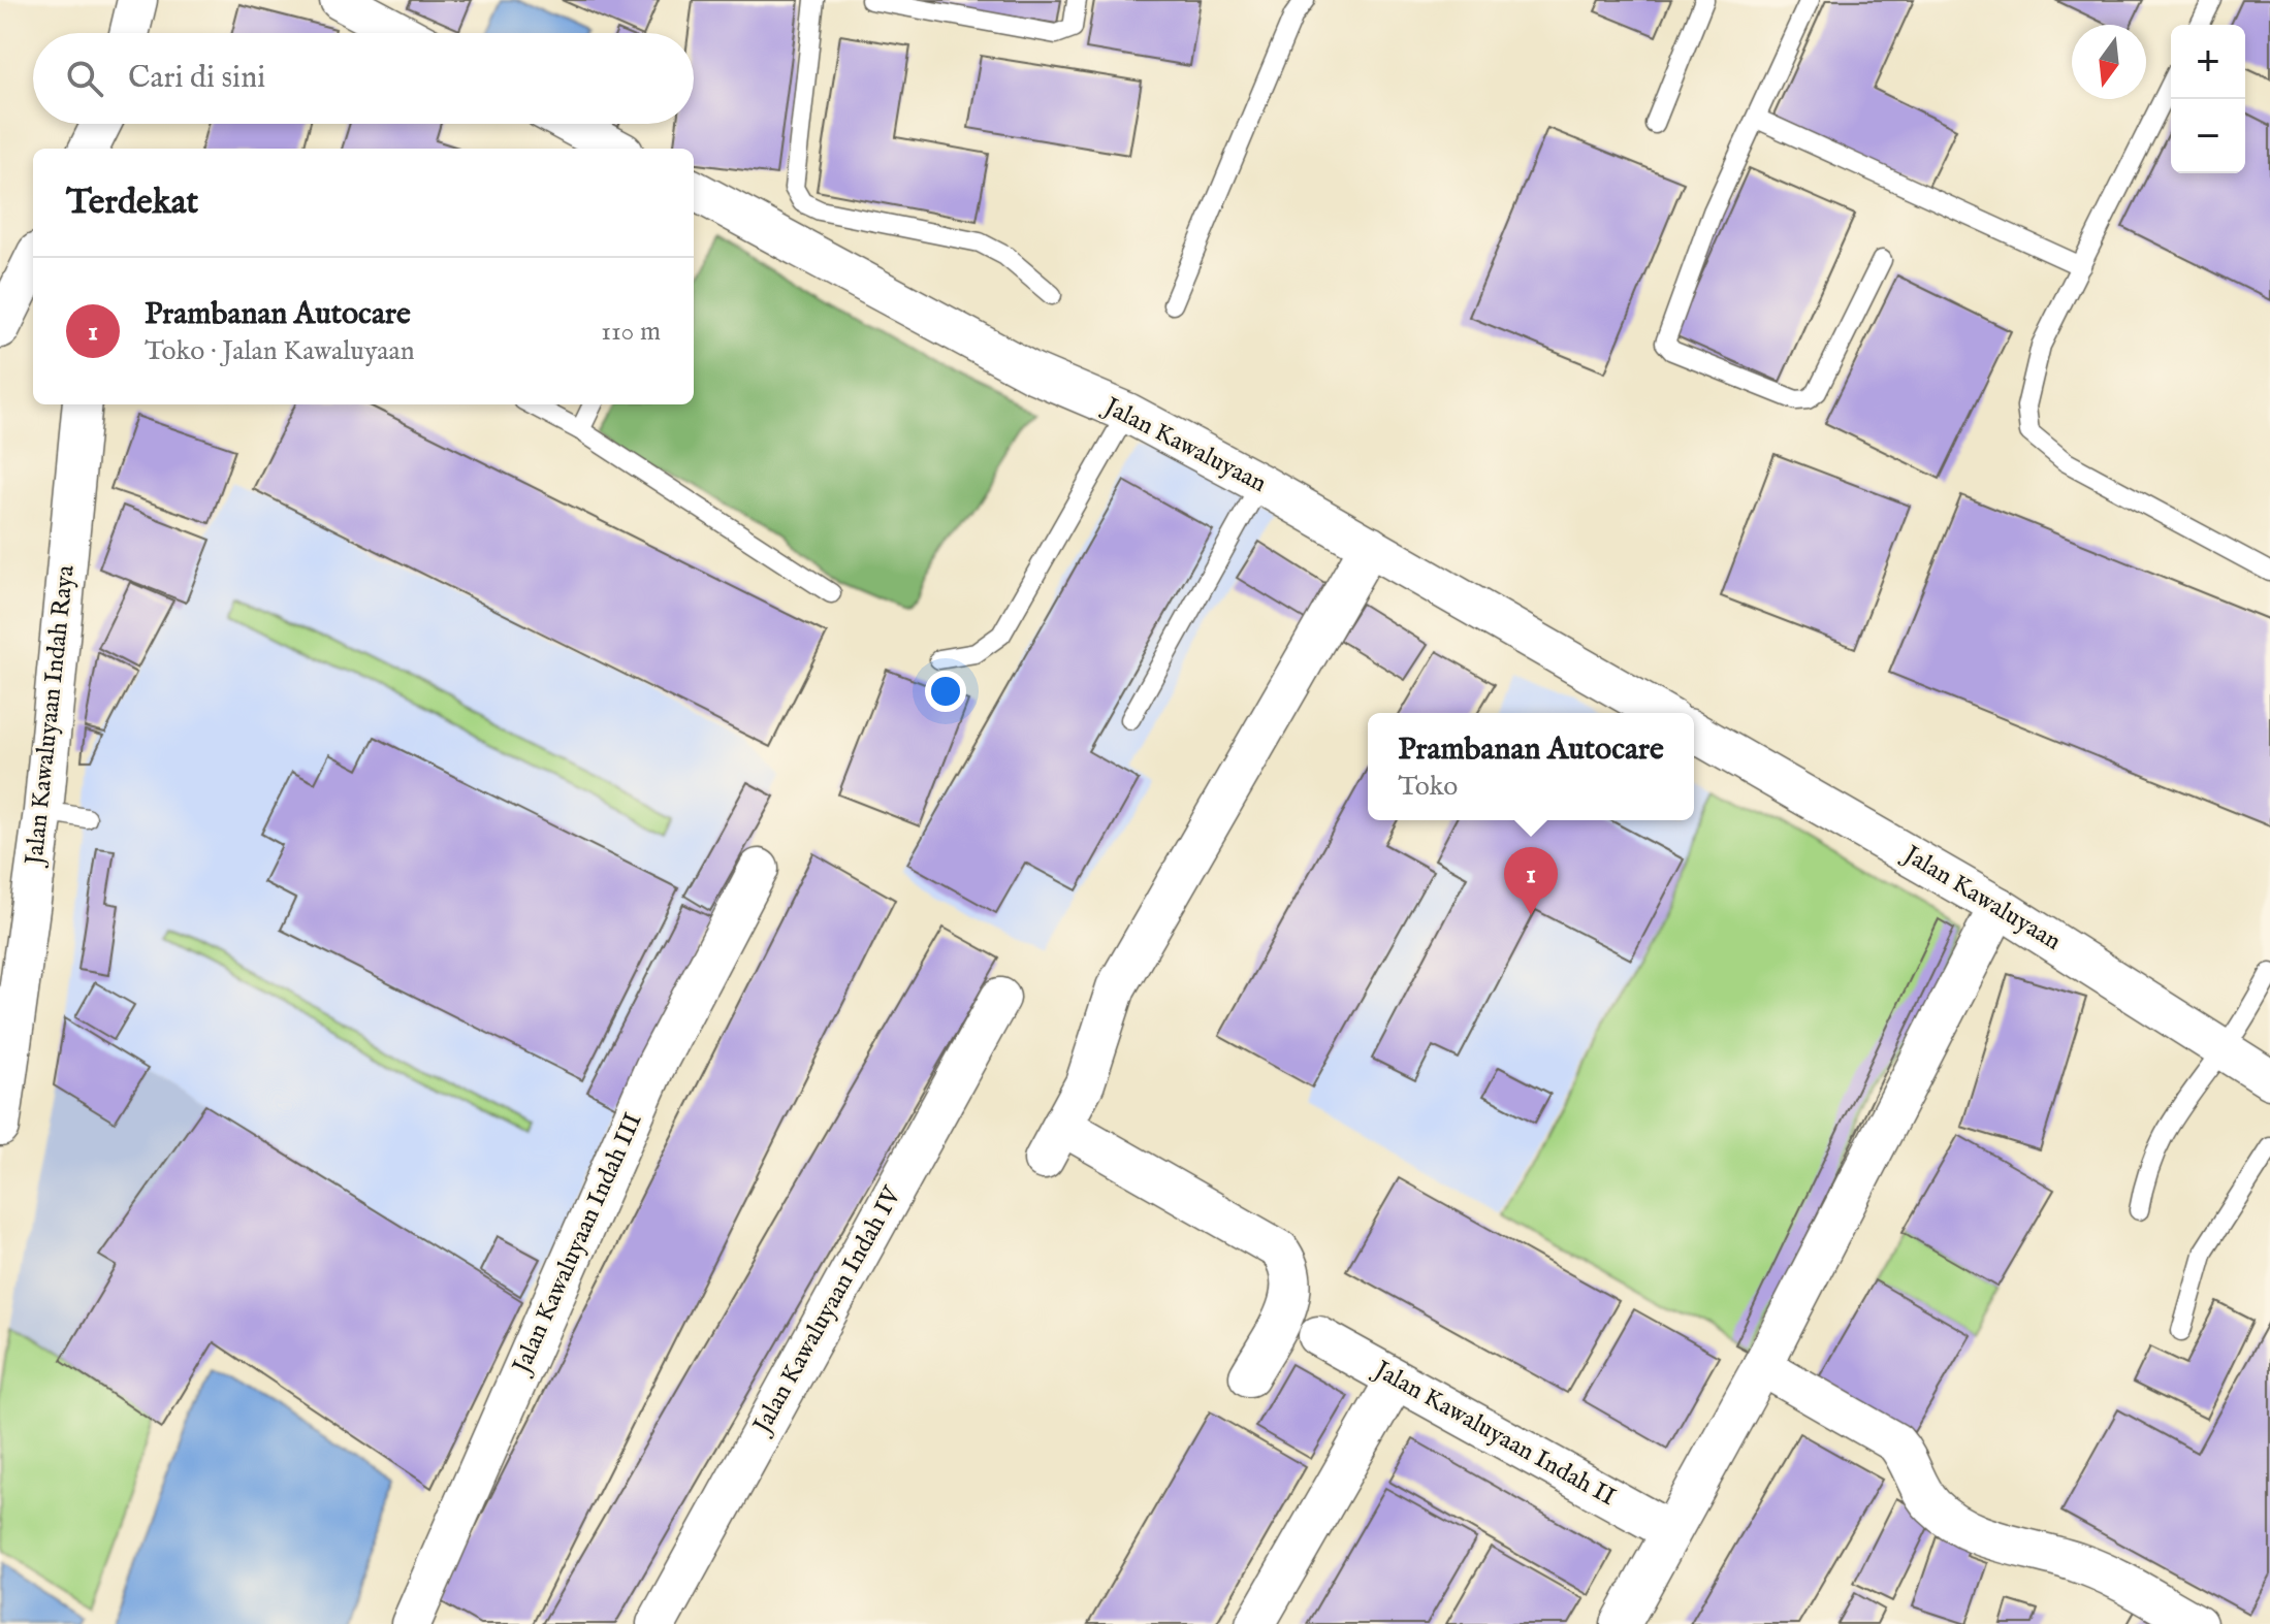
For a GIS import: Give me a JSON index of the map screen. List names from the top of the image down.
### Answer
{
  "streets": {
    "street": [
      "Jalan Kawaluyaan",
      "Jalan Kawaluyaan Indah Raya",
      "Jalan Kawaluyaan Indah III",
      "Jalan Kawaluyaan Indah IV",
      "Jalan Kawaluyaan Indah II"
    ]
  },
  "north": "bottom",
  "page": {
    "map_buttons": ["+", "−"],
    "search": "Cari di sini",
    "heading": "Terdekat",
    "list": [
      {
        "mark": "1",
        "name": "Prambanan Autocare",
        "note": "Toko · Jalan Kawaluyaan",
        "value": "110 m"
      }
    ],
    "popup": ["Prambanan Autocare", "Toko"],
    "pins": "1"
  }
}
